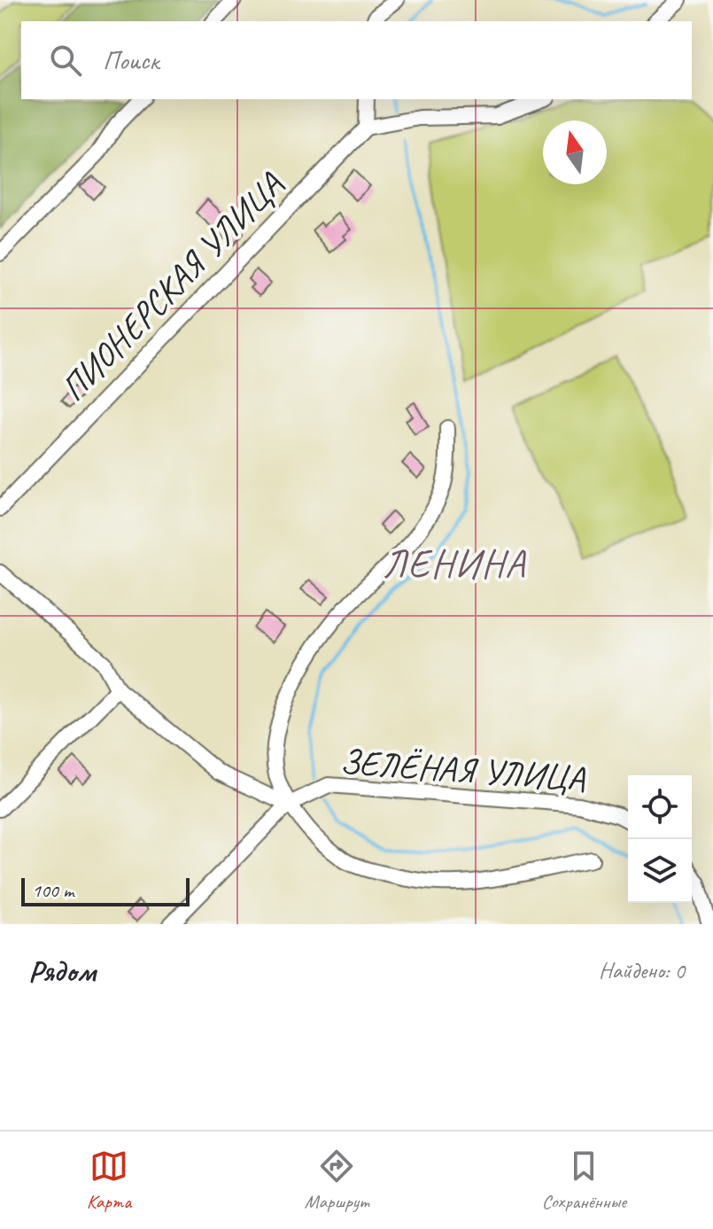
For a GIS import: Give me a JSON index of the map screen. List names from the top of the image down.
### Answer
{
  "streets": {
    "street": ["ПИОНЕРСКАЯ УЛИЦА", "ЗЕЛЁНАЯ УЛИЦА"]
  },
  "districts": ["ЛЕНИНА"],
  "scale_bar": "100 m",
  "north": "top",
  "page": {
    "search": "Поиск",
    "scale": "100 m",
    "heading": ["Рядом", "Найдено: 0"],
    "nav": ["Карта", "Маршрут", "Сохранённые"]
  }
}
